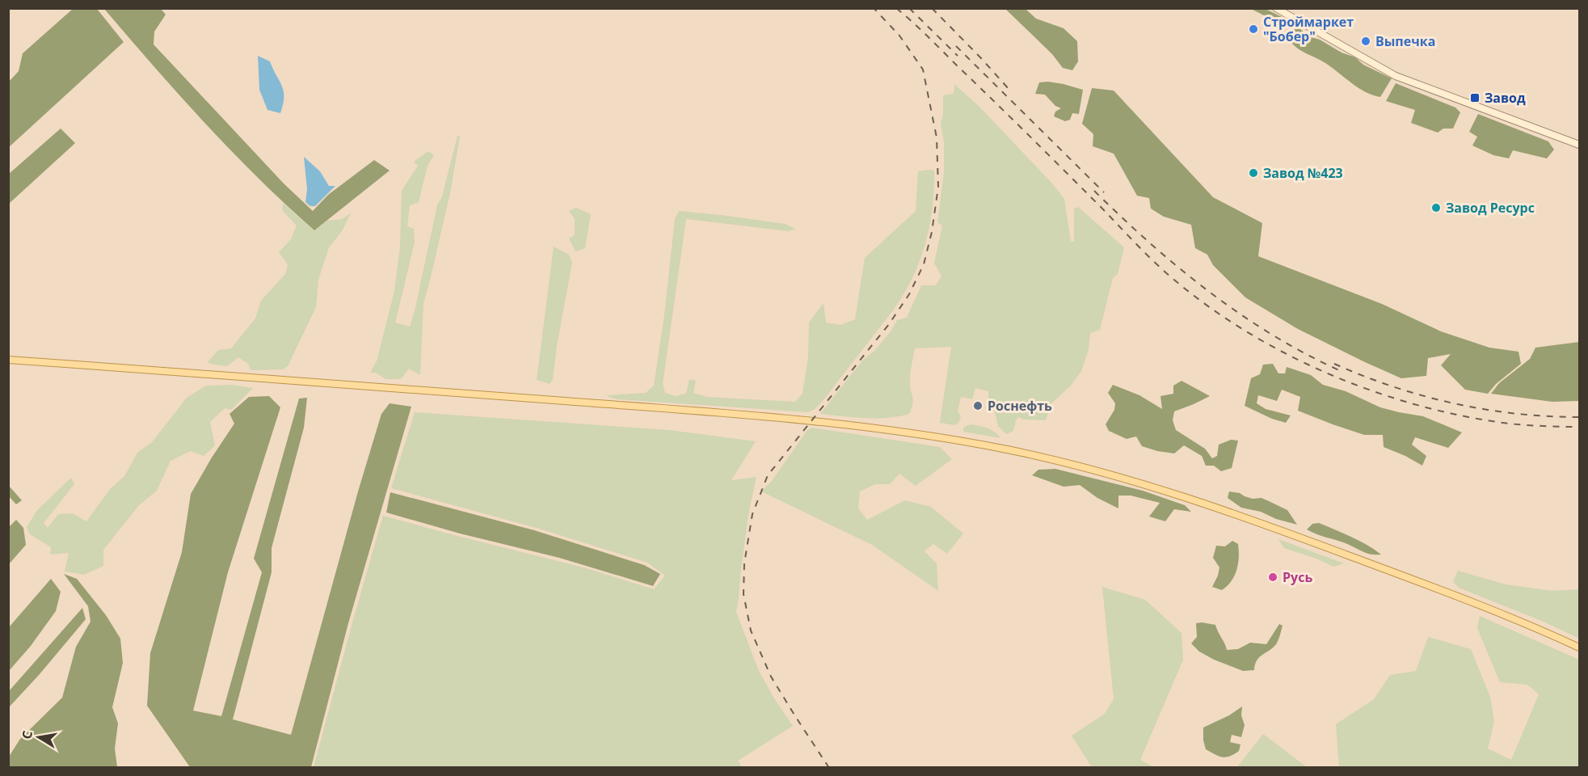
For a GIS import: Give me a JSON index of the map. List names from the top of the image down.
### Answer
{
  "places": {
    "other": [
      "Строймаркет \"Бобер\"",
      "Выпечка",
      "Завод №423",
      "Завод Ресурс",
      "Роснефть",
      "Русь"
    ],
    "transit": ["Завод"]
  },
  "north": "left"
}
